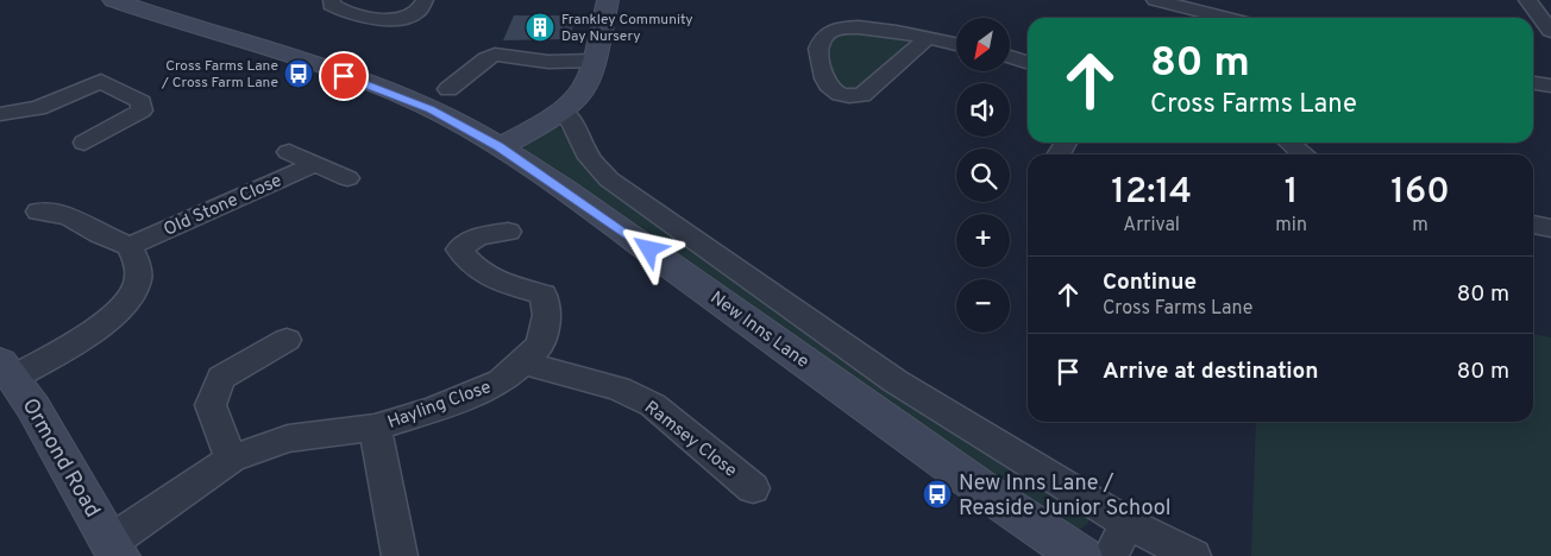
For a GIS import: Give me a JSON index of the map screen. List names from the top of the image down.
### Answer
{
  "streets": {
    "street": [
      "Old Stone Close",
      "New Inns Lane",
      "Hayling Close",
      "Ramsey Close",
      "Ormond Road"
    ]
  },
  "crossings": [
    ["Hayling Close", "Ramsey Close"],
    ["Hayling Close", "Ormond Road"]
  ],
  "places": {
    "building": ["Frankley Community Day Nursery"],
    "bus stop": ["Cross Farms Lane / Cross Farm Lane", "New Inns Lane / Reaside Junior School"]
  },
  "north": "bottom left",
  "page": {
    "map_buttons": ["+", "−"],
    "turn": ["80 m", "Cross Farms Lane"],
    "eta": [
      "12:14",
      "Arrival",
      "1",
      "min",
      "160",
      "m"
    ],
    "list": [
      {
        "name": "Continue",
        "note": "Cross Farms Lane",
        "value": "80 m"
      },
      {
        "name": "Arrive at destination",
        "value": "80 m"
      }
    ]
  }
}
